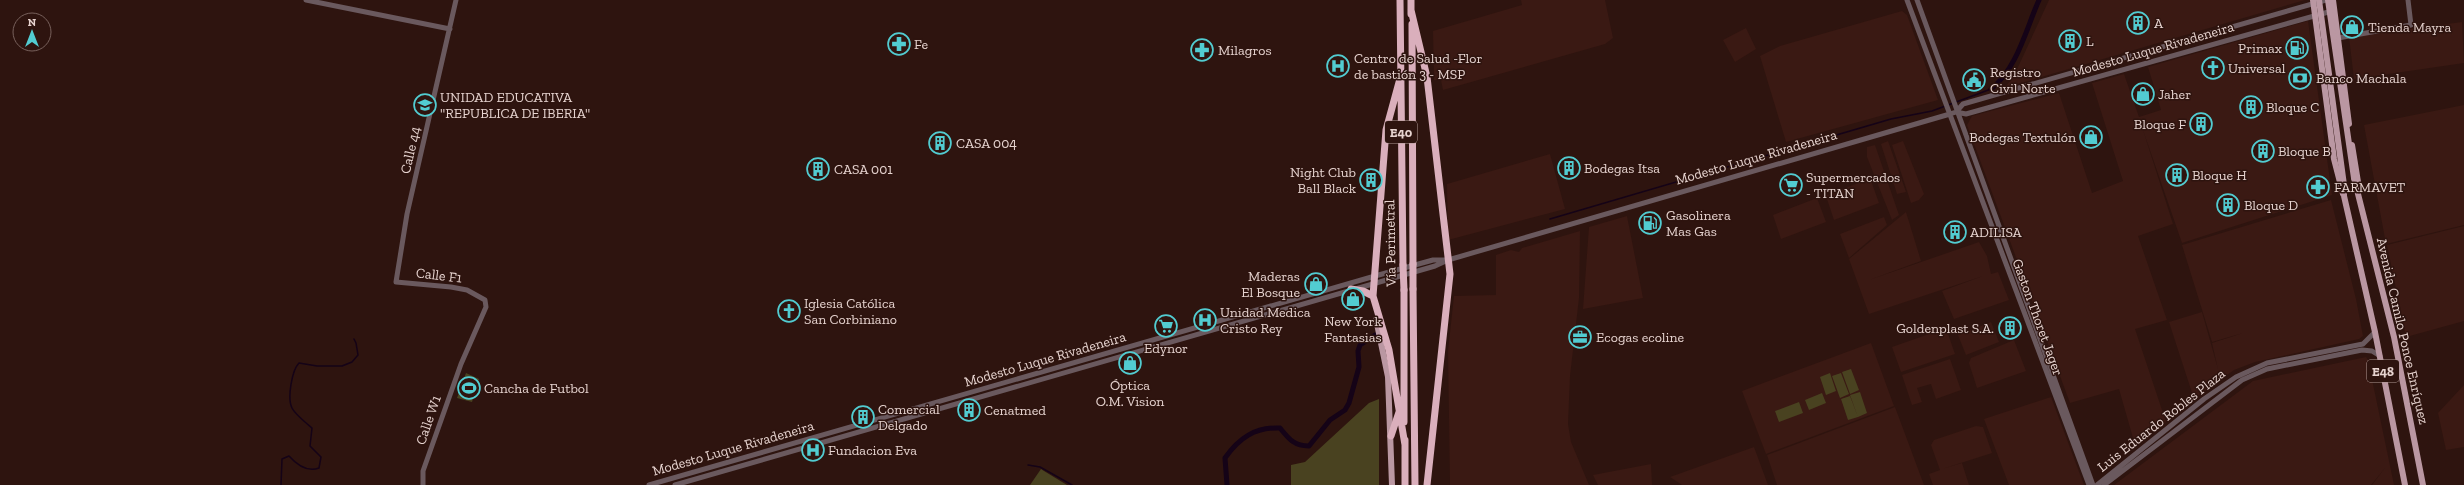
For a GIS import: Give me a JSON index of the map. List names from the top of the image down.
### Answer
{
  "streets": {
    "highway": ["E40", "Vía Perimetral"],
    "main road": ["Avenida Camilo Ponce Enríquez", "E48"],
    "street": [
      "Modesto Luque Rivadeneira",
      "Calle 44",
      "Calle F1",
      "Gaston Thoret Jager",
      "Calle W1",
      "Luis Eduardo Robles Plaza"
    ]
  },
  "crossings": [
    ["Modesto Luque Rivadeneira", "Gaston Thoret Jager"],
    ["Modesto Luque Rivadeneira", "Avenida Camilo Ponce Enríquez"],
    ["Calle 44", "Calle F1"],
    ["Calle F1", "Calle W1"],
    ["Avenida Camilo Ponce Enríquez", "Luis Eduardo Robles Plaza"]
  ],
  "places": {
    "building": [
      "A",
      "L",
      "Bloque C",
      "Bloque F",
      "CASA 004",
      "Bloque B",
      "Bodegas Itsa",
      "CASA 001",
      "Bloque H",
      "Night Club Ball Black",
      "Bloque D",
      "ADILISA",
      "Goldenplast S.A.",
      "Cenatmed",
      "Comercial Delgado"
    ],
    "shop": [
      "Tienda Mayra",
      "Jaher",
      "Bodegas Textulón",
      "Maderas El Bosque",
      "New York Fantasias",
      "Óptica O.M. Vision"
    ],
    "pharmacy": ["Fe", "Milagros", "FARMAVET"],
    "fuel station": ["Primax", "Gasolinera Mas Gas"],
    "hospital": ["Centro de Salud -Flor de bastión 3 - MSP", "Unidad Medica Cristo Rey", "Fundacion Eva"],
    "church": ["Universal", "Iglesia Católica San Corbiniano"],
    "bank": ["Banco Machala"],
    "public building": ["Registro Civil Norte"],
    "school or university": ["UNIDAD EDUCATIVA \"REPUBLICA DE IBERIA\""],
    "supermarket": ["Supermercados - TITAN", "Edynor"],
    "office": ["Ecogas ecoline"],
    "sports": ["Cancha de Futbol"]
  },
  "north": "top"
}
